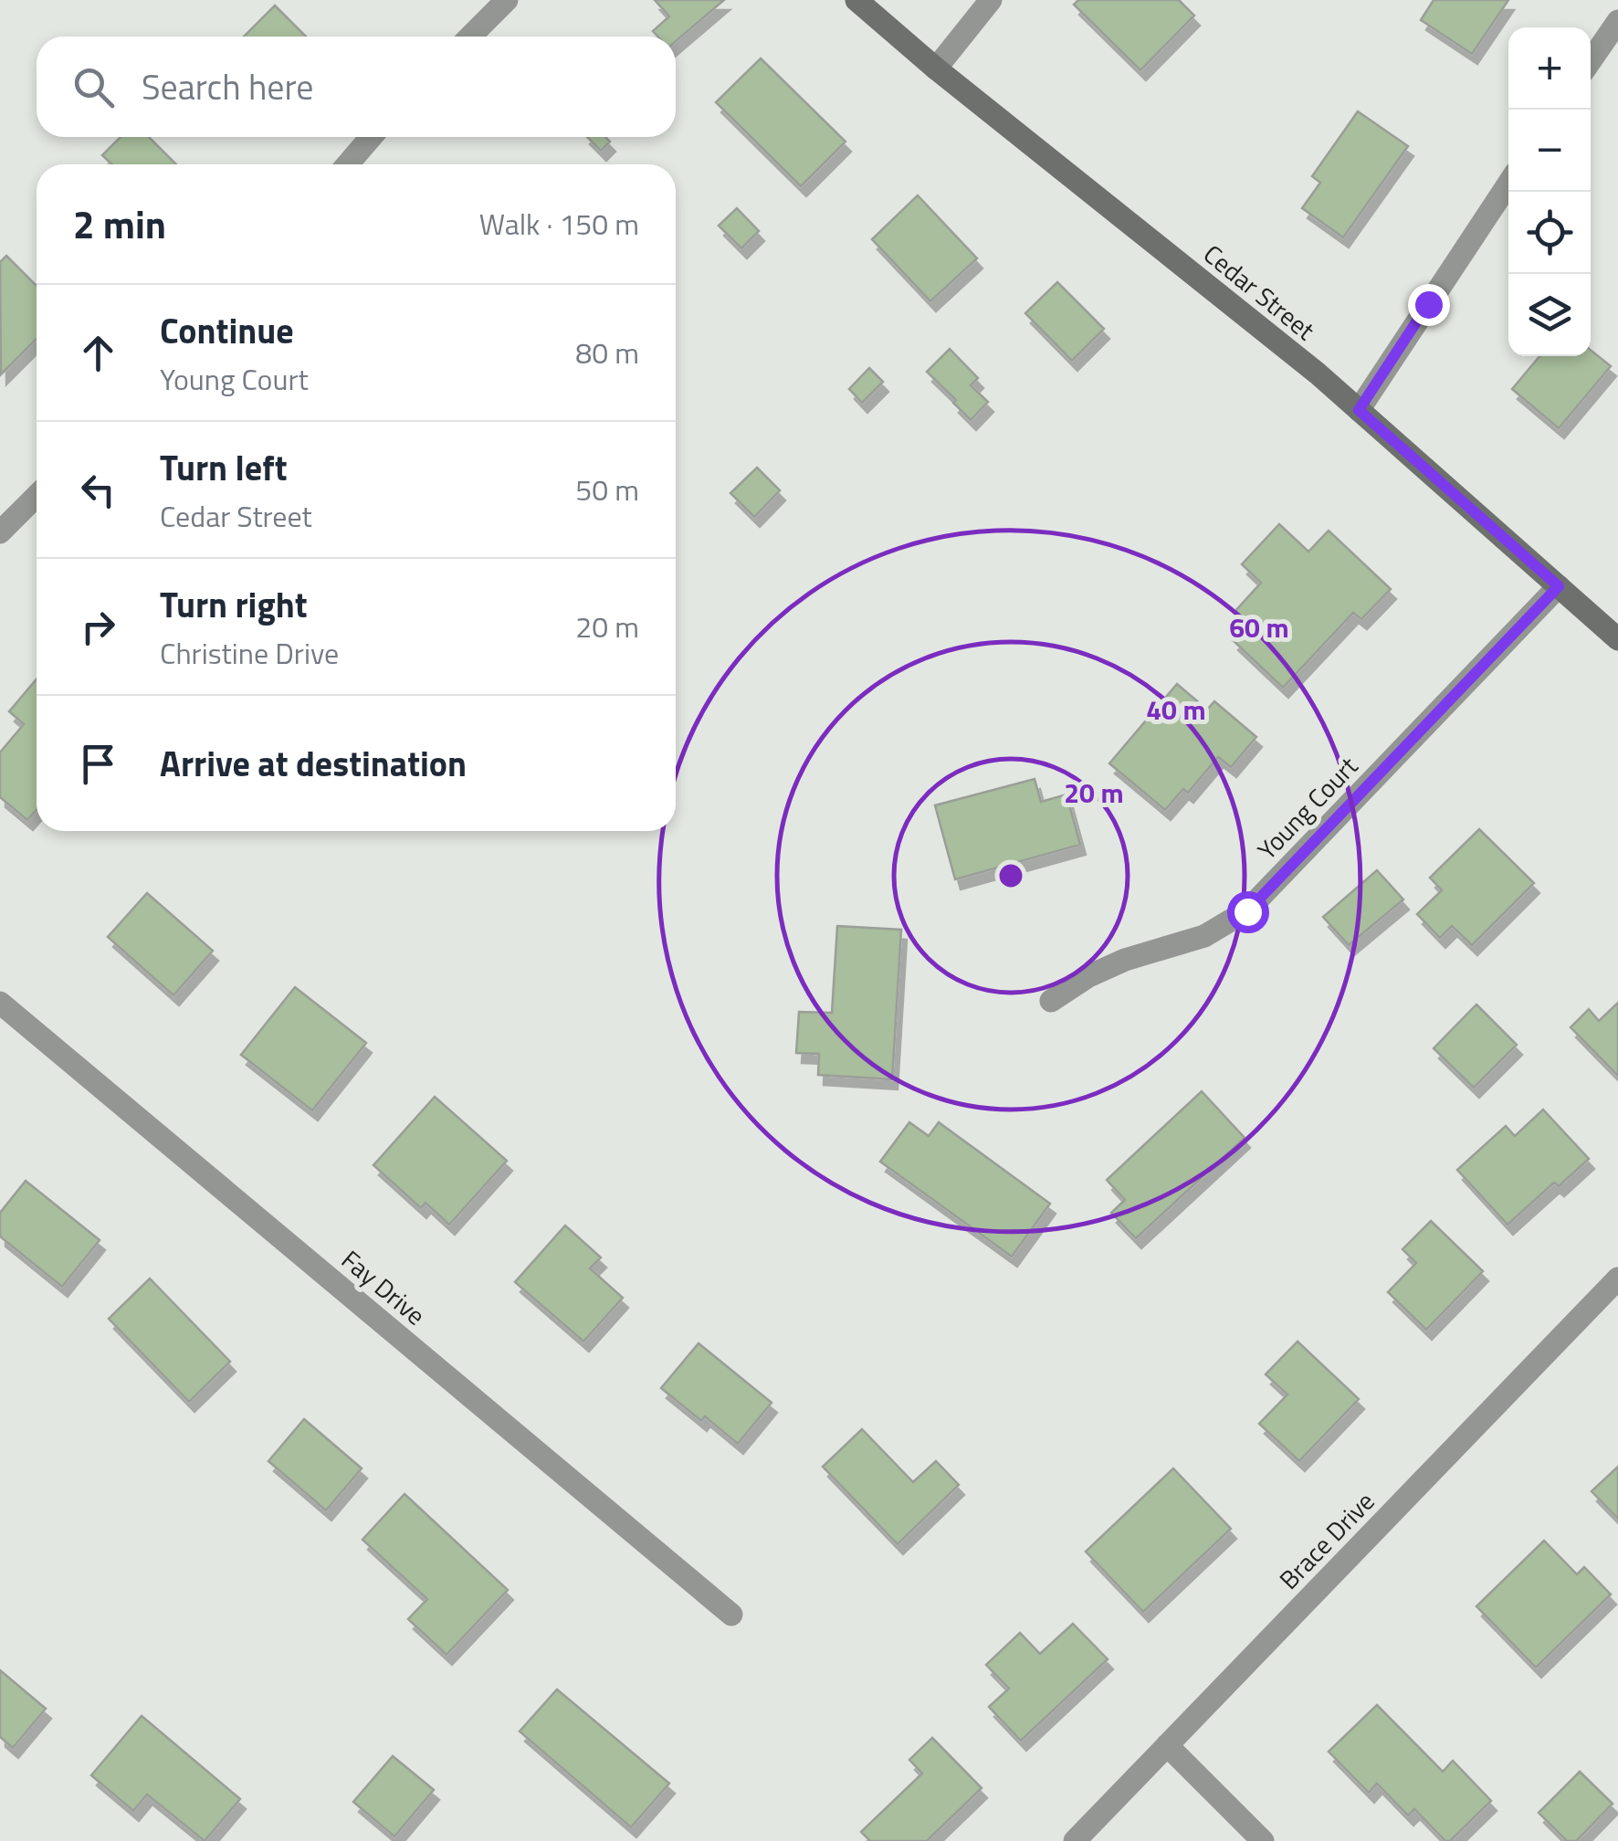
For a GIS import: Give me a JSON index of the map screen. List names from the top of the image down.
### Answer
{
  "streets": {
    "street": [
      "Cedar Street",
      "Young Court",
      "Fay Drive",
      "Brace Drive"
    ]
  },
  "crossings": [
    ["Cedar Street", "Young Court"]
  ],
  "page": {
    "map_buttons": ["+", "−"],
    "search": "Search here",
    "heading": ["2 min", "Walk · 150 m"],
    "list": [
      ["Continue", "Young Court", "80 m"],
      ["Turn left", "Cedar Street", "50 m"],
      ["Turn right", "Christine Drive", "20 m"],
      "Arrive at destination"
    ]
  },
  "rings": ["60 m", "40 m", "20 m"]
}
